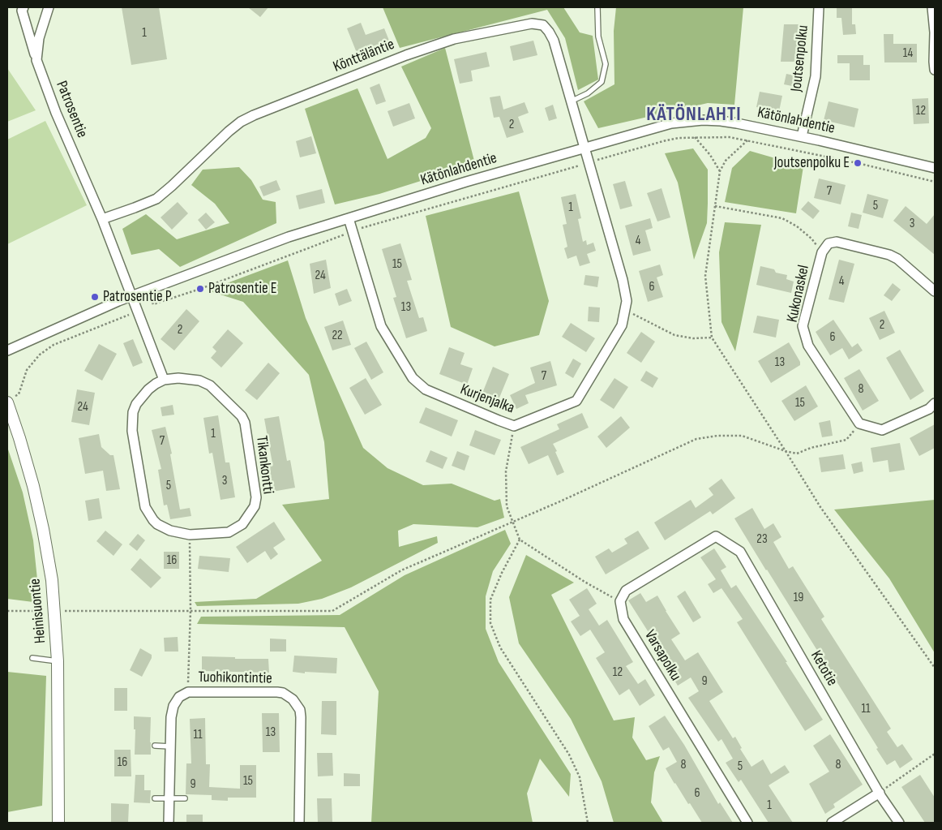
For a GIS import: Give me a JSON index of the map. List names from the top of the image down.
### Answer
{
  "streets": {
    "street": [
      "Könttäläntie",
      "Joutsenpolku",
      "Patrosentie",
      "Kätönlahdentie",
      "Kukonaskel",
      "Kurjenjalka",
      "Tikankontti",
      "Heinisuontie",
      "Varsapolku",
      "Ketotie",
      "Tuohikontintie"
    ]
  },
  "crossings": [
    ["Könttäläntie", "Patrosentie"],
    ["Könttäläntie", "Kätönlahdentie"],
    ["Könttäläntie", "Kurjenjalka"],
    ["Joutsenpolku", "Kätönlahdentie"],
    ["Patrosentie", "Kätönlahdentie"],
    ["Kätönlahdentie", "Kurjenjalka"],
    ["Varsapolku", "Ketotie"]
  ],
  "districts": ["KÄTÖNLAHTI"],
  "places": ["Joutsenpolku E", "Patrosentie E", "Patrosentie P"],
  "house_numbers": [
    "1",
    "14",
    "12",
    "2",
    "7",
    "5",
    "1",
    "3",
    "4",
    "15",
    "24",
    "4",
    "6",
    "13",
    "2",
    "2",
    "22",
    "6",
    "13",
    "7",
    "8",
    "15",
    "24",
    "1",
    "7",
    "3",
    "5",
    "23",
    "16",
    "19",
    "12",
    "9",
    "11",
    "13",
    "11",
    "16",
    "8",
    "8",
    "5",
    "15",
    "9",
    "6",
    "1"
  ]
}
